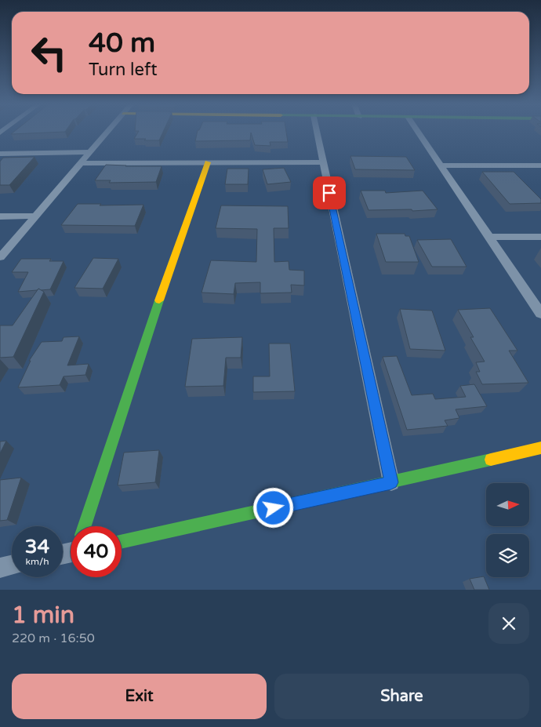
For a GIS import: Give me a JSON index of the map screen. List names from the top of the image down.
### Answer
{
  "north": "right",
  "page": {
    "turn": ["40 m", "Turn left"],
    "speed": "34 km/h",
    "limit": "40",
    "heading": ["1 min", "220 m · 16:50"],
    "buttons": ["Exit", "Share"]
  }
}
